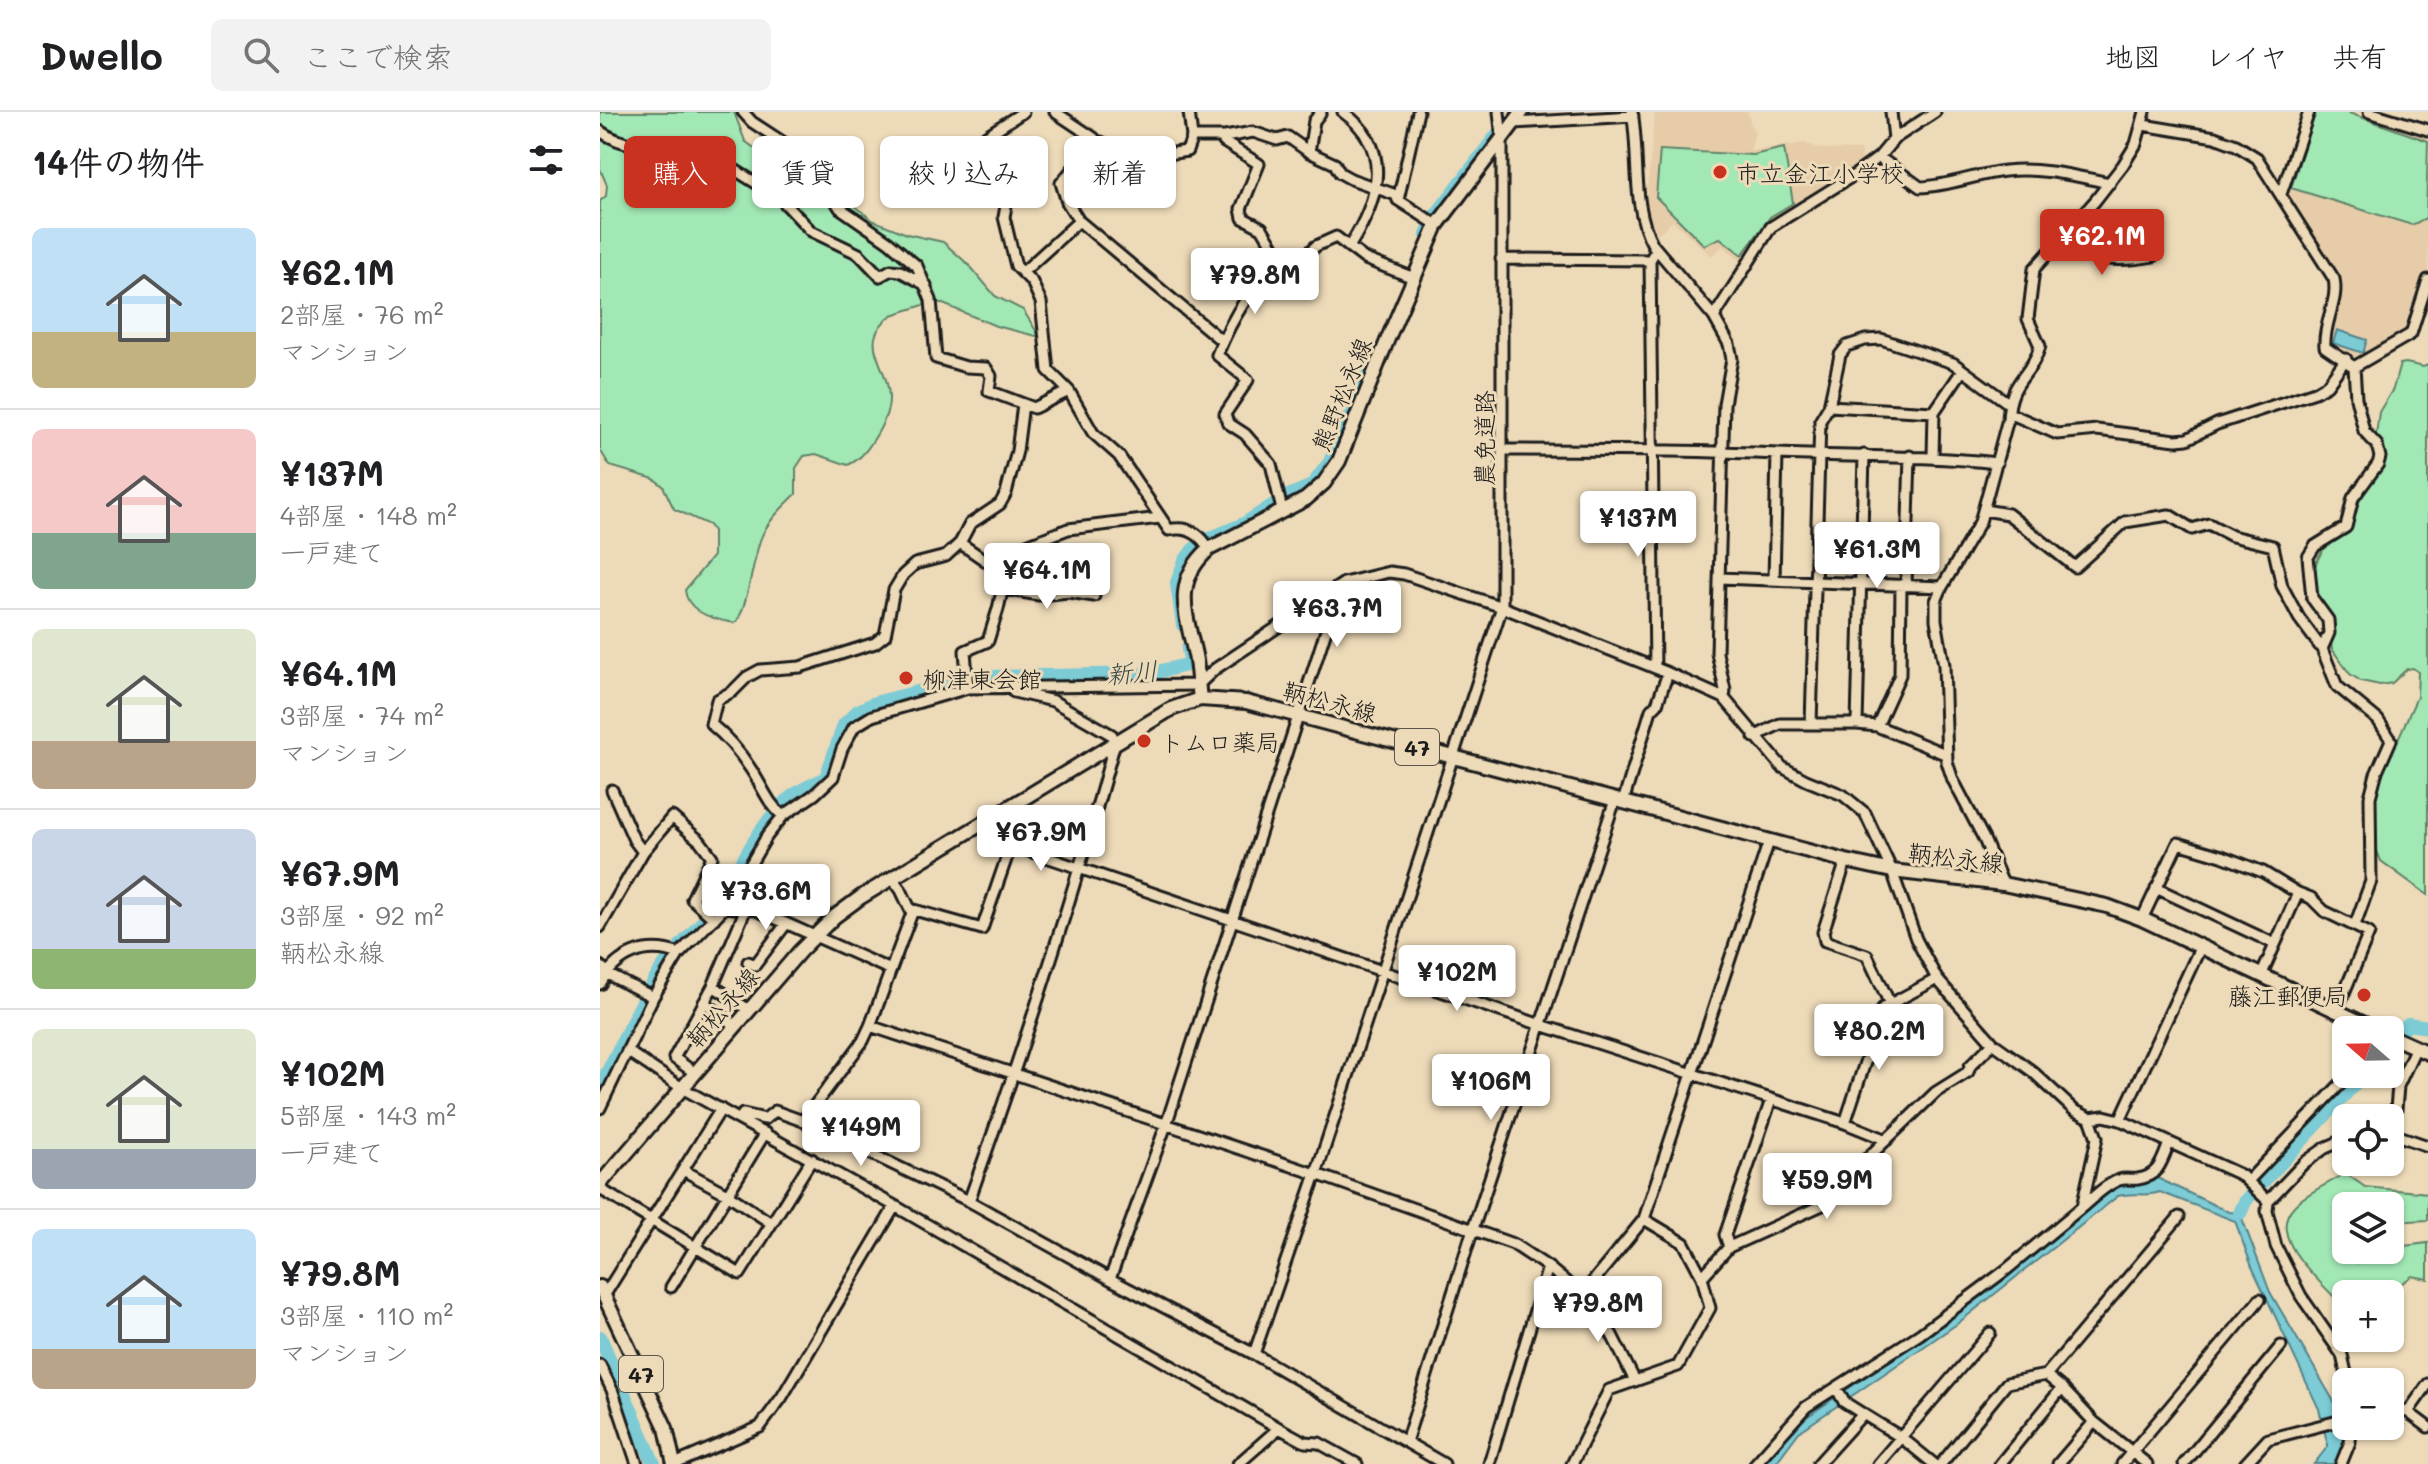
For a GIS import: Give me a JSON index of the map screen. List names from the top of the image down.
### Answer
{
  "streets": {
    "main road": ["熊野松永線", "鞆松永線", "47"],
    "street": ["農免道路"]
  },
  "crossings": [
    ["熊野松永線", "農免道路"],
    ["熊野松永線", "鞆松永線"],
    ["農免道路", "鞆松永線"]
  ],
  "water": ["新川"],
  "places": [
    "市立金江小学校",
    "柳津東会館",
    "トムロ薬局",
    "藤江郵便局"
  ],
  "north": "left",
  "page": {
    "header": "Dwello",
    "search": "ここで検索",
    "nav": ["地図", "レイヤ", "共有"],
    "heading": "14件の物件",
    "chip": [
      "購入",
      "賃貸",
      "絞り込み",
      "新着"
    ],
    "list": [
      {
        "name": "¥62.1M",
        "note": "2部屋 · 76 m² · マンション"
      },
      {
        "name": "¥137M",
        "note": "4部屋 · 148 m² · 一戸建て"
      },
      {
        "name": "¥64.1M",
        "note": "3部屋 · 74 m² · マンション"
      },
      {
        "name": "¥67.9M",
        "note": "3部屋 · 92 m² · 鞆松永線"
      },
      {
        "name": "¥102M",
        "note": "5部屋 · 143 m² · 一戸建て"
      },
      {
        "name": "¥79.8M",
        "note": "3部屋 · 110 m² · マンション"
      }
    ],
    "price": [
      "¥62.1M",
      "¥79.8M",
      "¥137M",
      "¥61.3M",
      "¥64.1M",
      "¥63.7M",
      "¥67.9M",
      "¥73.6M",
      "¥102M",
      "¥80.2M",
      "¥106M",
      "¥149M",
      "¥59.9M",
      "¥79.8M"
    ],
    "map_buttons": ["+", "−"]
  }
}
